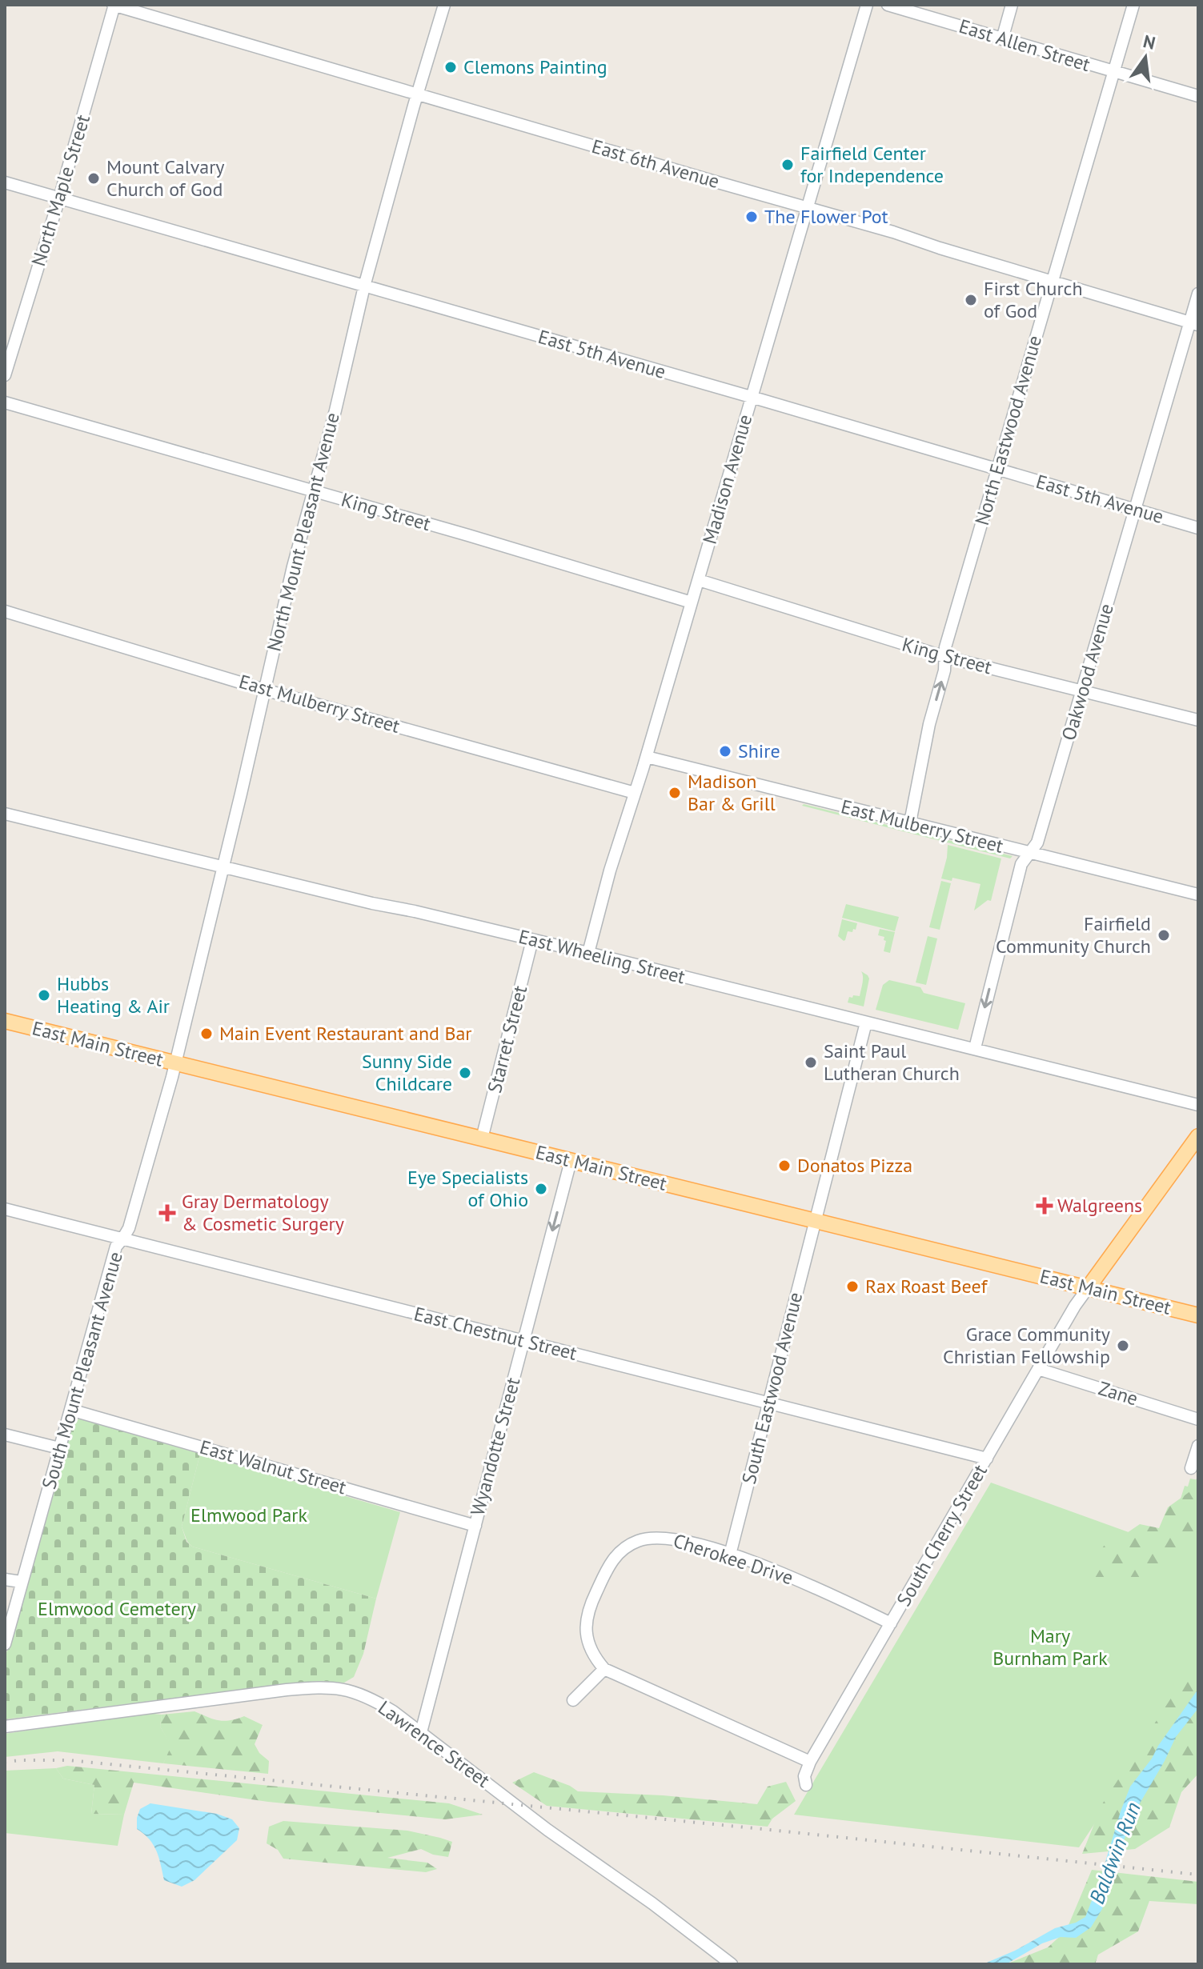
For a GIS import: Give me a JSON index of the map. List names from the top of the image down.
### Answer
{
  "streets": {
    "main road": ["East Main Street"],
    "street": [
      "East Allen Street",
      "East 6th Avenue",
      "North Maple Street",
      "East 5th Avenue",
      "North Eastwood Avenue",
      "Madison Avenue",
      "King Street",
      "North Mount Pleasant Avenue",
      "Oakwood Avenue",
      "East Mulberry Street",
      "East Wheeling Street",
      "Starret Street",
      "East Chestnut Street",
      "South Mount Pleasant Avenue",
      "South Eastwood Avenue",
      "Zane",
      "Wyandotte Street",
      "East Walnut Street",
      "South Cherry Street",
      "Cherokee Drive",
      "Lawrence Street"
    ]
  },
  "crossings": [
    ["East Allen Street", "North Eastwood Avenue"],
    ["East 6th Avenue", "North Maple Street"],
    ["East 6th Avenue", "North Eastwood Avenue"],
    ["East 6th Avenue", "Madison Avenue"],
    ["East 6th Avenue", "North Mount Pleasant Avenue"],
    ["East 6th Avenue", "Oakwood Avenue"],
    ["North Maple Street", "East 5th Avenue"],
    ["East 5th Avenue", "North Eastwood Avenue"],
    ["East 5th Avenue", "Madison Avenue"],
    ["East 5th Avenue", "North Mount Pleasant Avenue"],
    ["East 5th Avenue", "Oakwood Avenue"],
    ["North Eastwood Avenue", "King Street"],
    ["North Eastwood Avenue", "East Mulberry Street"],
    ["Madison Avenue", "King Street"],
    ["Madison Avenue", "East Mulberry Street"],
    ["Madison Avenue", "East Wheeling Street"],
    ["King Street", "North Mount Pleasant Avenue"],
    ["King Street", "Oakwood Avenue"],
    ["North Mount Pleasant Avenue", "East Mulberry Street"],
    ["North Mount Pleasant Avenue", "East Wheeling Street"],
    ["North Mount Pleasant Avenue", "East Main Street"],
    ["North Mount Pleasant Avenue", "South Mount Pleasant Avenue"],
    ["Oakwood Avenue", "East Mulberry Street"],
    ["Oakwood Avenue", "East Wheeling Street"],
    ["East Wheeling Street", "Starret Street"],
    ["Starret Street", "East Main Street"],
    ["East Main Street", "South Mount Pleasant Avenue"],
    ["East Main Street", "South Eastwood Avenue"],
    ["East Main Street", "Wyandotte Street"],
    ["East Main Street", "South Cherry Street"],
    ["East Chestnut Street", "South Mount Pleasant Avenue"],
    ["East Chestnut Street", "South Eastwood Avenue"],
    ["East Chestnut Street", "Wyandotte Street"],
    ["East Chestnut Street", "South Cherry Street"],
    ["South Mount Pleasant Avenue", "East Walnut Street"],
    ["South Eastwood Avenue", "Cherokee Drive"],
    ["Zane", "South Cherry Street"],
    ["Wyandotte Street", "East Walnut Street"],
    ["Wyandotte Street", "Lawrence Street"],
    ["South Cherry Street", "Cherokee Drive"]
  ],
  "water": ["Baldwin Run"],
  "parks": ["Elmwood Park", "Elmwood Cemetery", "Mary Burnham Park"],
  "places": {
    "other": [
      "Clemons Painting",
      "Fairfield Center for Independence",
      "Mount Calvary Church of God",
      "The Flower Pot",
      "First Church of God",
      "Shire",
      "Madison Bar & Grill",
      "Fairfield Community Church",
      "Hubbs Heating & Air",
      "Main Event Restaurant and Bar",
      "Saint Paul Lutheran Church",
      "Sunny Side Childcare",
      "Donatos Pizza",
      "Eye Specialists of Ohio",
      "Rax Roast Beef",
      "Grace Community Christian Fellowship"
    ],
    "health": ["Walgreens", "Gray Dermatology & Cosmetic Surgery"]
  },
  "north": "top"
}
